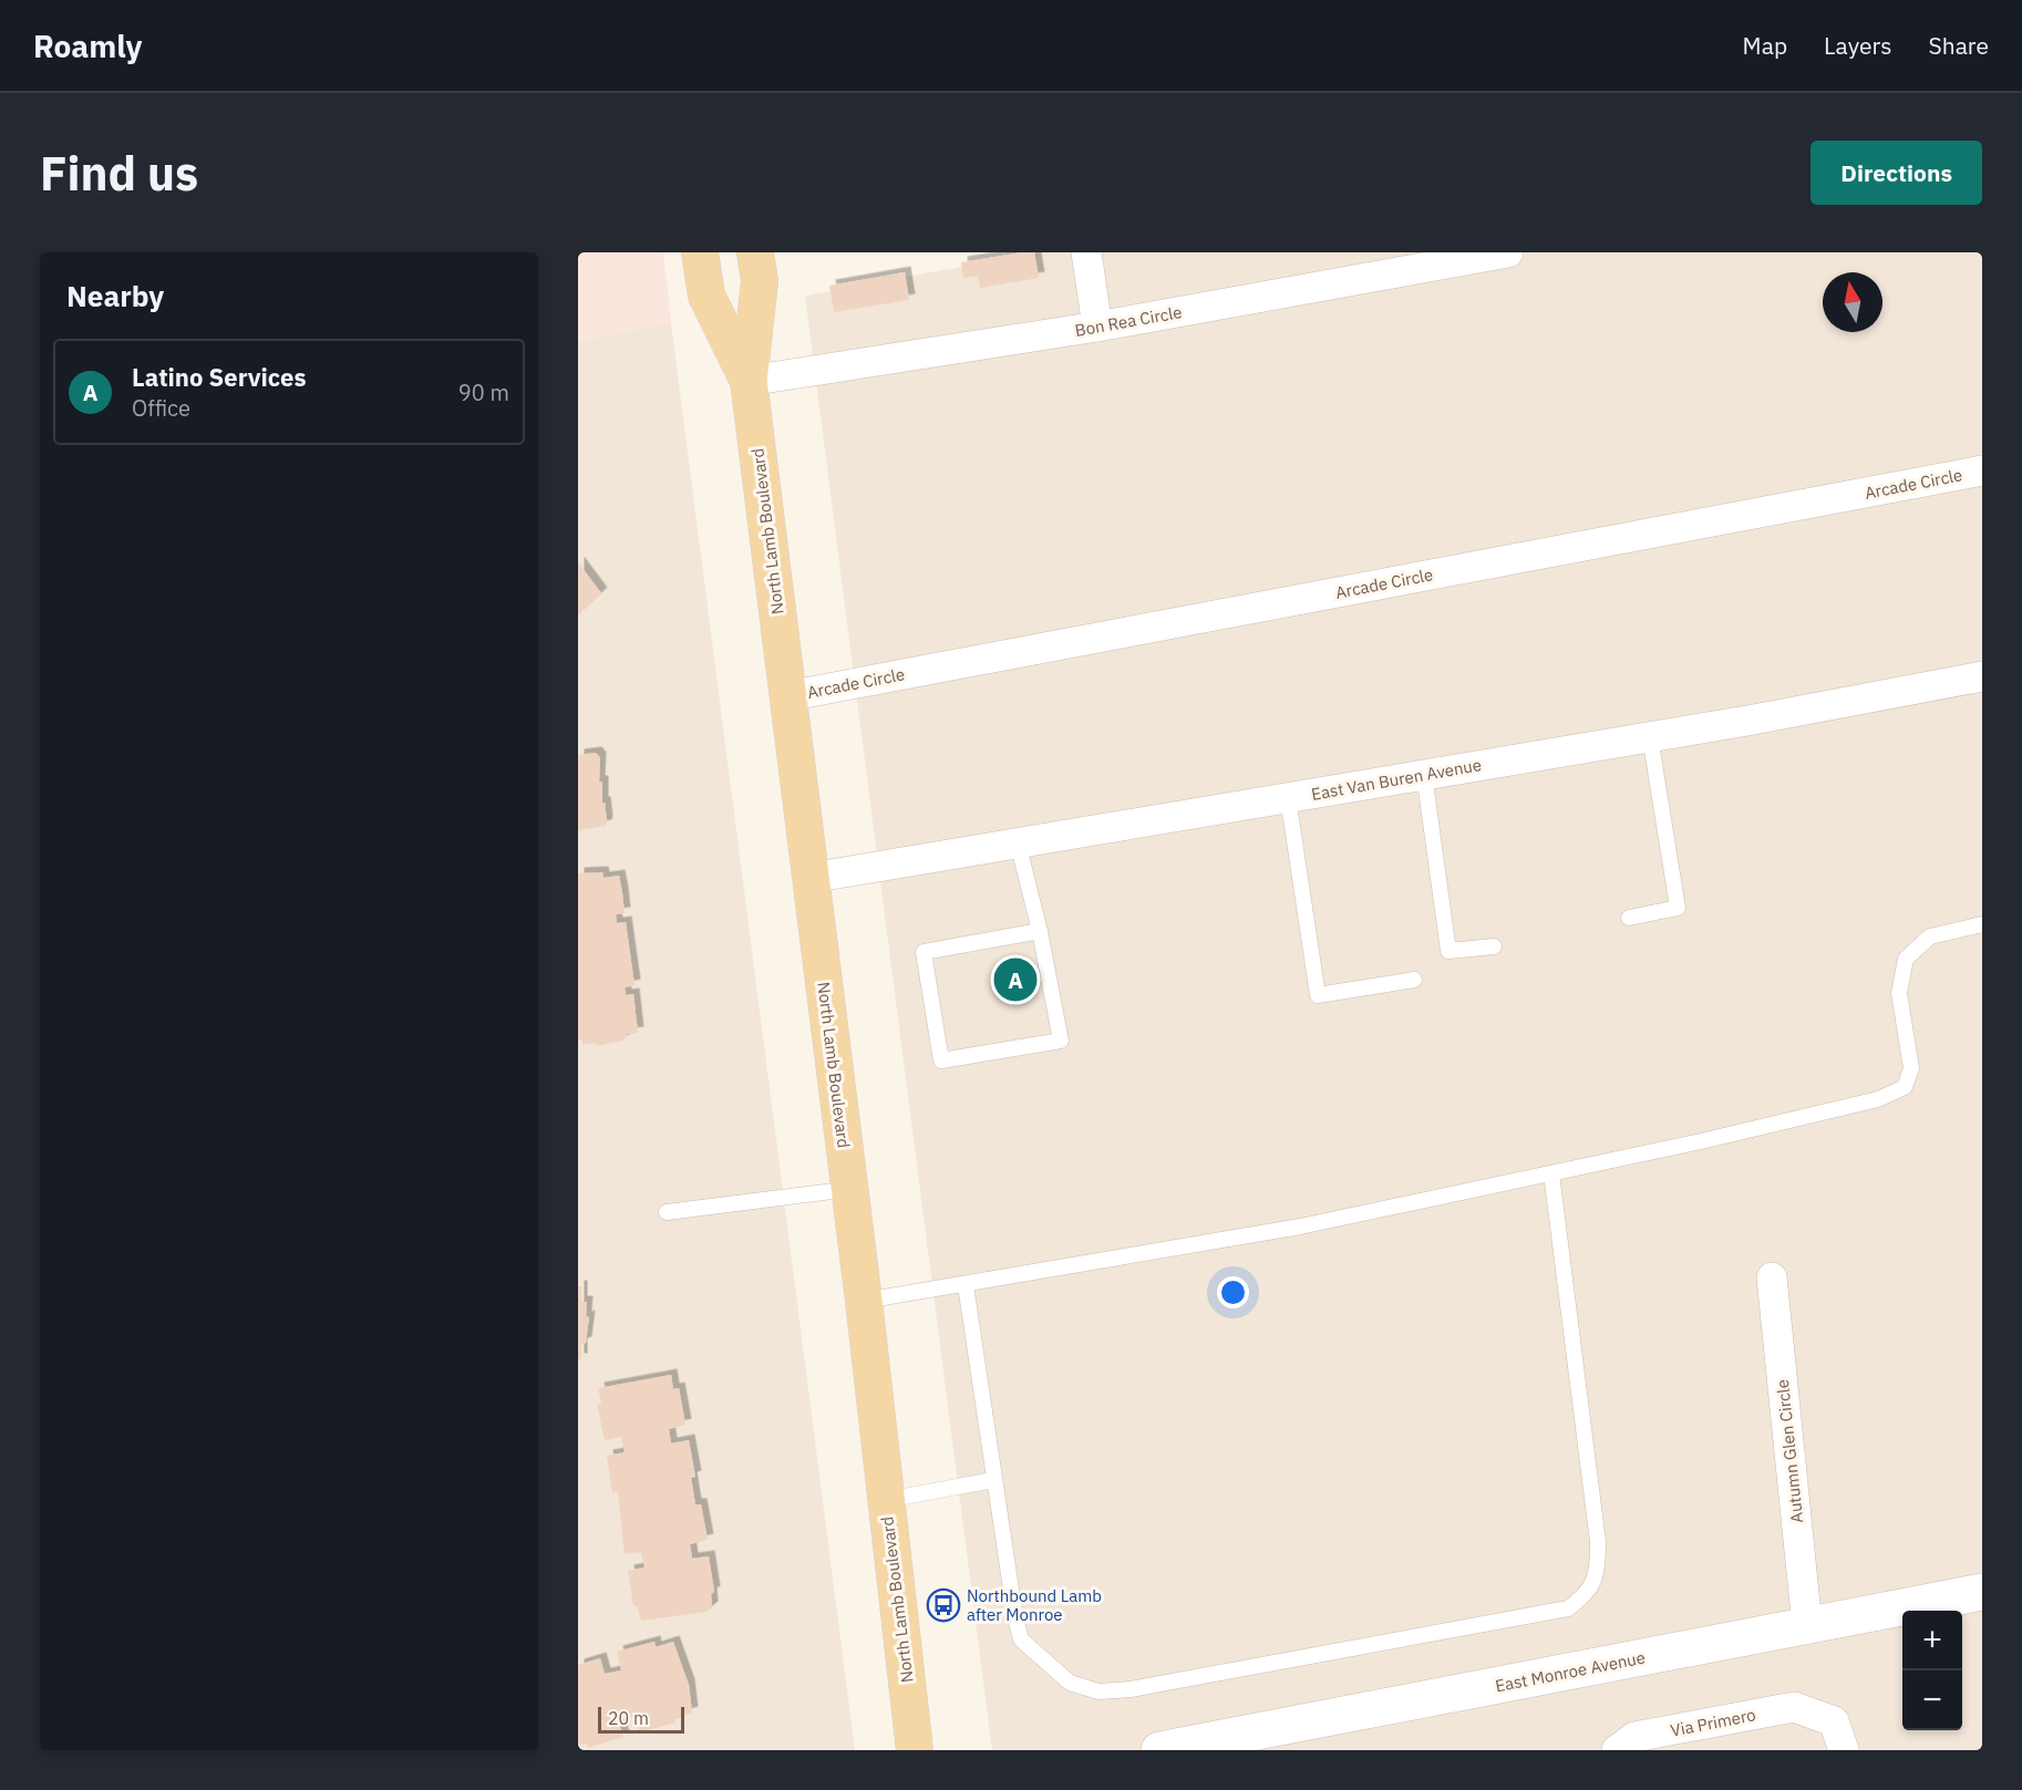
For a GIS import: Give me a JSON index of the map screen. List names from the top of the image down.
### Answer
{
  "streets": {
    "main road": ["North Lamb Boulevard"],
    "street": [
      "Bon Rea Circle",
      "Arcade Circle",
      "East Van Buren Avenue",
      "Autumn Glen Circle",
      "East Monroe Avenue",
      "Via Primero"
    ]
  },
  "crossings": [
    ["Bon Rea Circle", "North Lamb Boulevard"],
    ["Arcade Circle", "North Lamb Boulevard"],
    ["North Lamb Boulevard", "East Van Buren Avenue"],
    ["Autumn Glen Circle", "East Monroe Avenue"]
  ],
  "places": {
    "bus stop": ["Northbound Lamb after Monroe"]
  },
  "scale_bar": "20 m",
  "north": "top",
  "page": {
    "header": "Roamly",
    "nav": ["Map", "Layers", "Share"],
    "buttons": "Directions",
    "title": "Find us",
    "heading": "Nearby",
    "list": [
      {
        "mark": "A",
        "name": "Latino Services",
        "note": "Office",
        "value": "90 m"
      }
    ],
    "pins": "A",
    "map_buttons": ["+", "−"],
    "scale": "20 m"
  }
}
